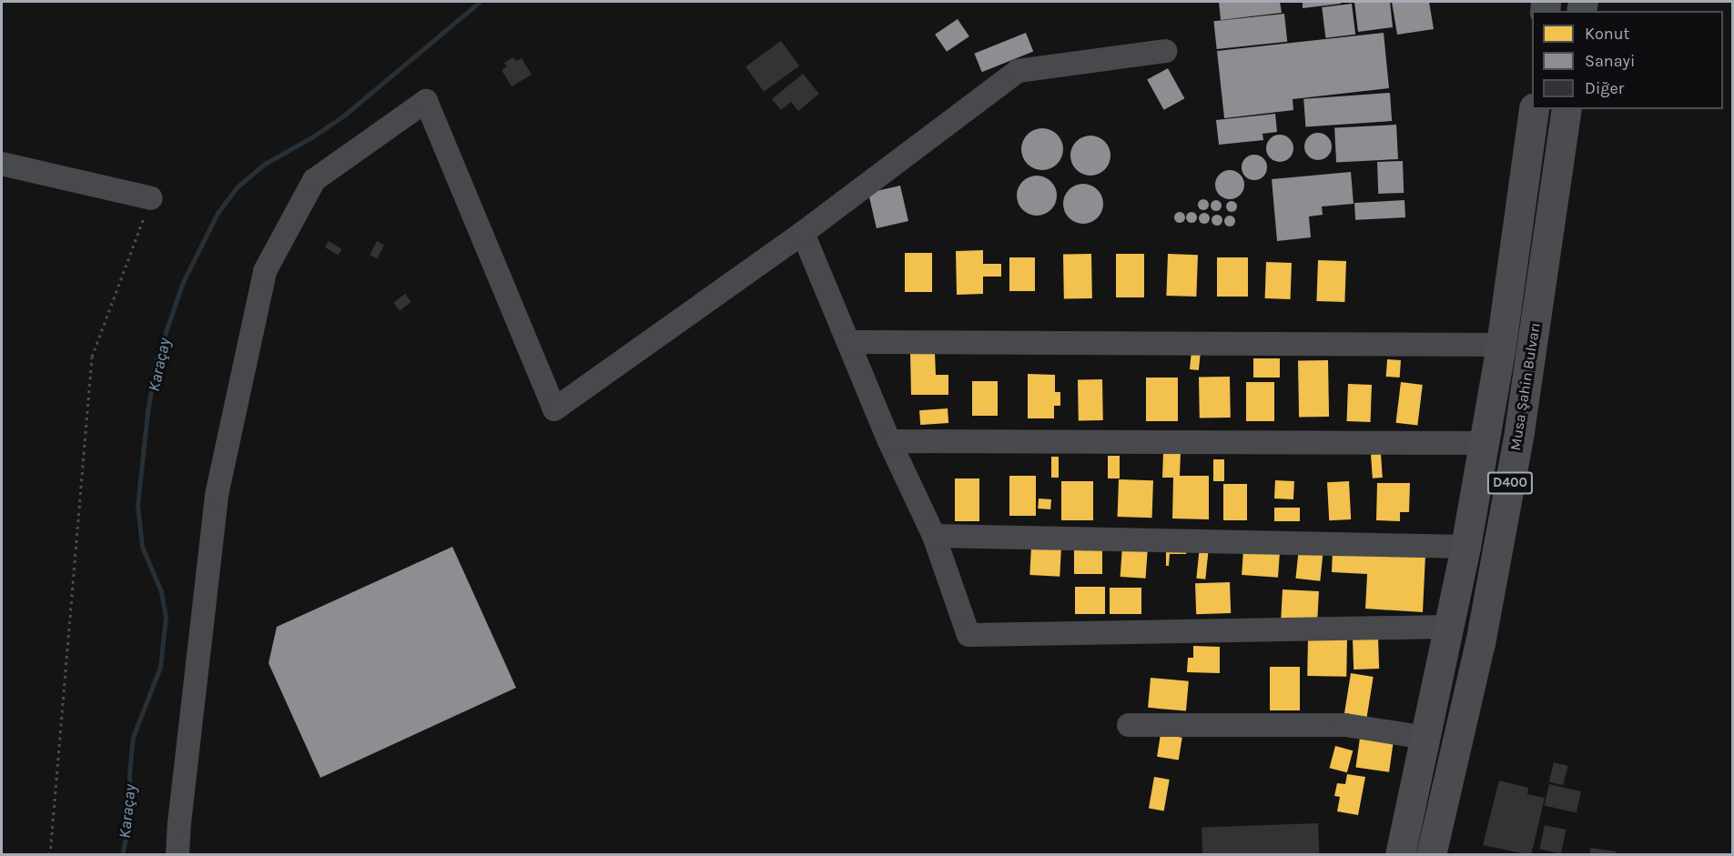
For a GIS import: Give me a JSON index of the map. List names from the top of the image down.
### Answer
{
  "streets": {
    "highway": ["Musa Şahin Bulvarı", "D400"]
  },
  "water": ["Karaçay"],
  "legend": ["Konut", "Sanayi", "Diğer"]
}
